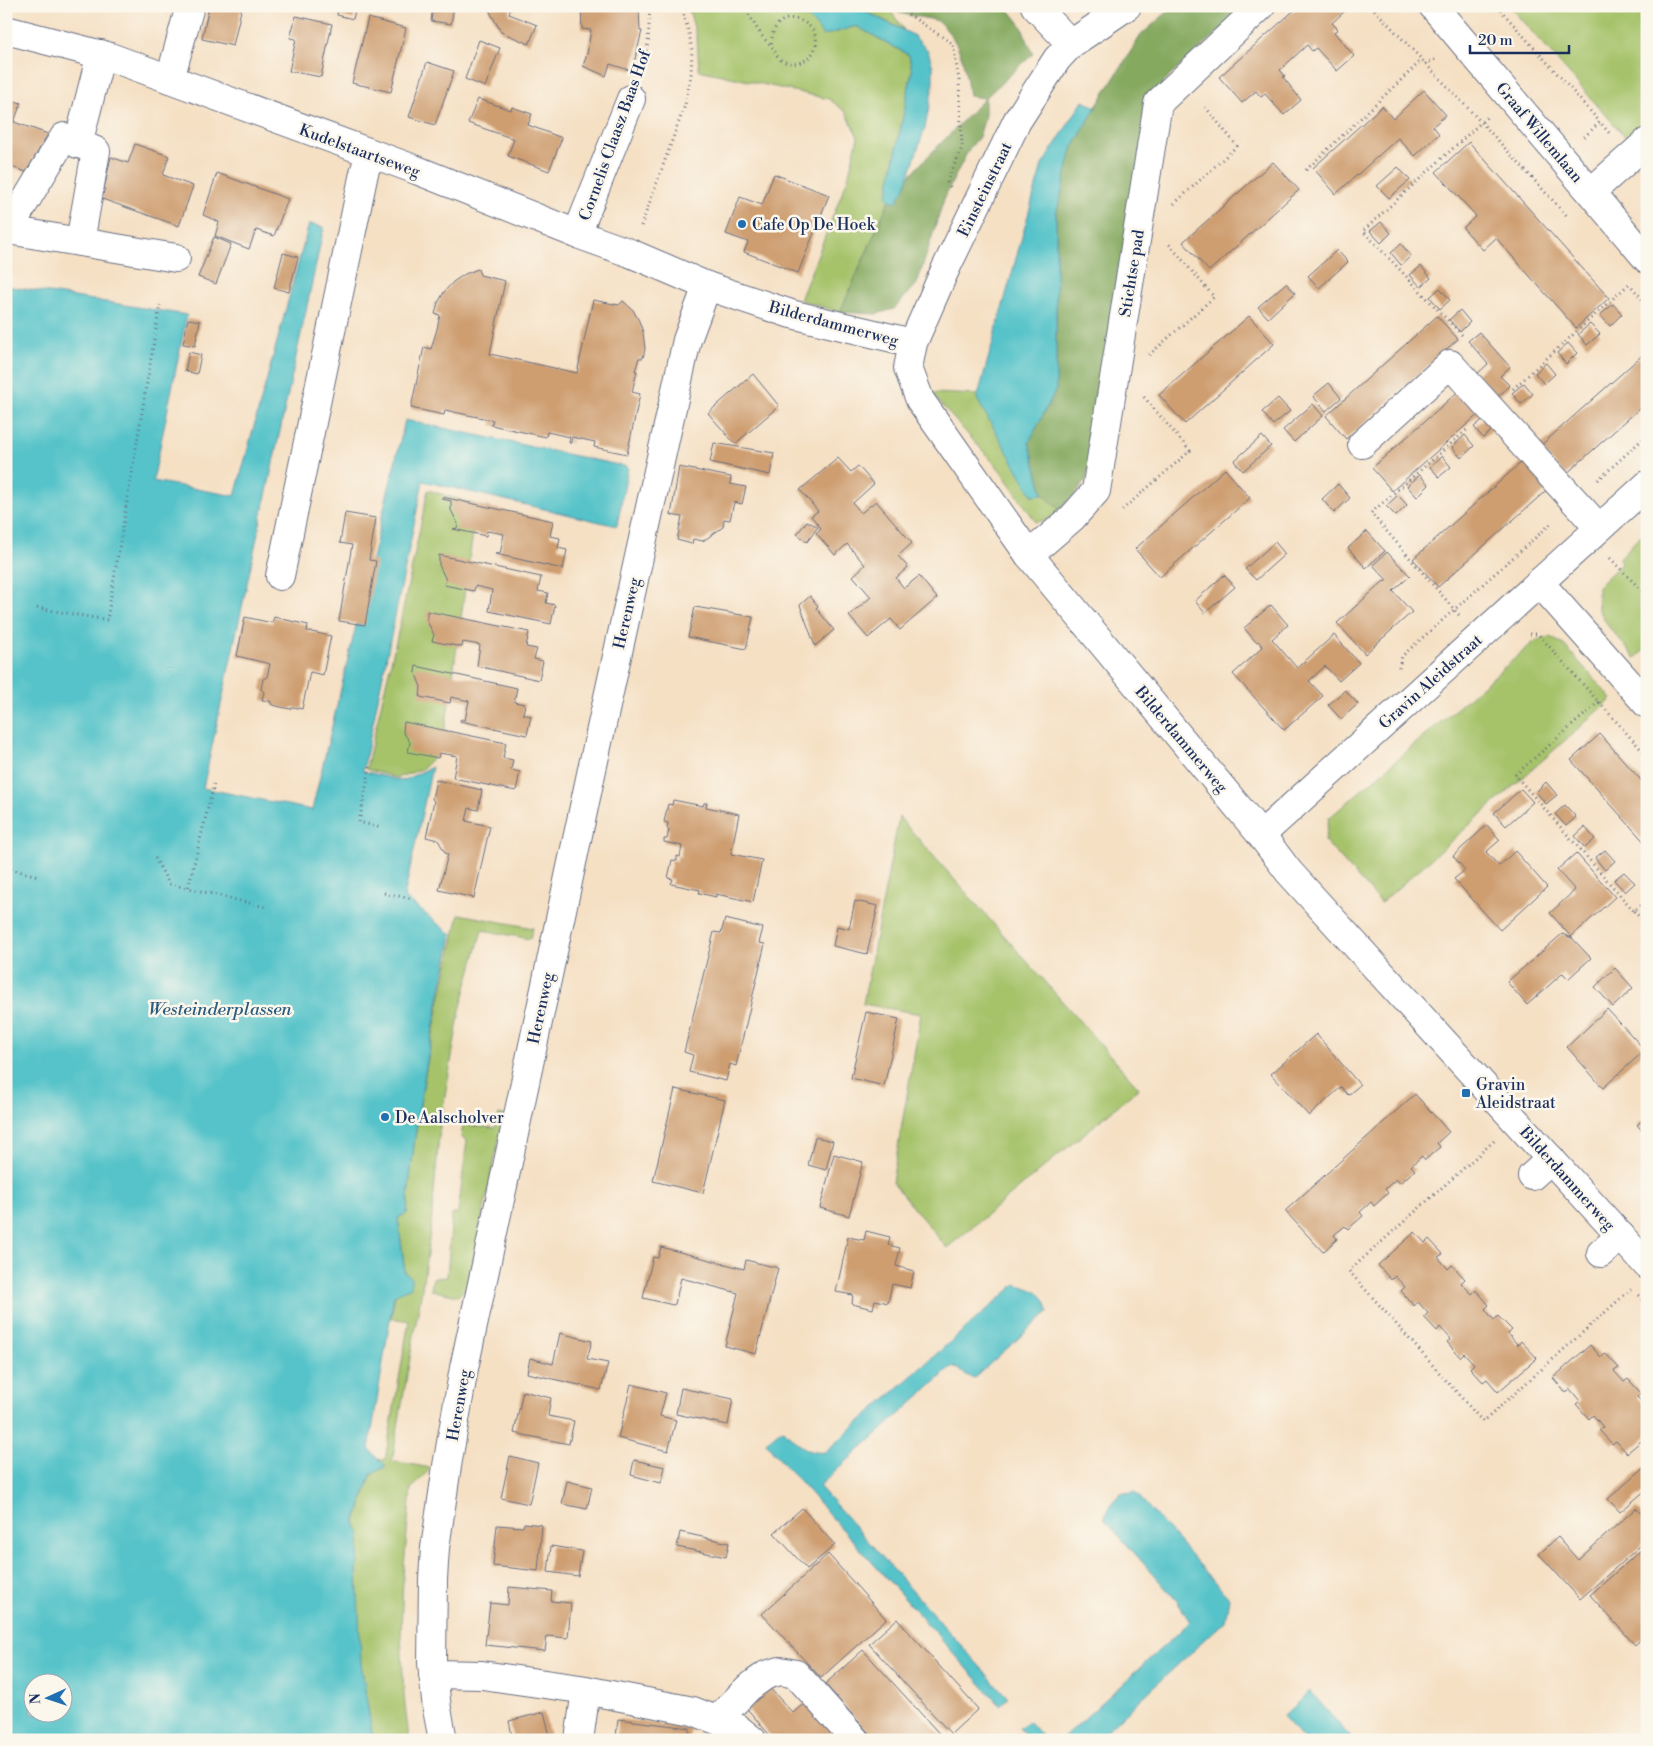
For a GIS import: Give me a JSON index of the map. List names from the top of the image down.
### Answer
{
  "streets": {
    "street": [
      "Graaf Willemlaan",
      "Cornelis Claasz Baas Hof",
      "Kudelstaartseweg",
      "Einsteinstraat",
      "Stichtse pad",
      "Bilderdammerweg",
      "Herenweg",
      "Gravin Aleidstraat"
    ]
  },
  "crossings": [
    ["Cornelis Claasz Baas Hof", "Kudelstaartseweg"],
    ["Kudelstaartseweg", "Bilderdammerweg"],
    ["Kudelstaartseweg", "Herenweg"],
    ["Einsteinstraat", "Bilderdammerweg"],
    ["Stichtse pad", "Bilderdammerweg"],
    ["Bilderdammerweg", "Herenweg"],
    ["Bilderdammerweg", "Gravin Aleidstraat"]
  ],
  "water": ["Westeinderplassen"],
  "places": {
    "other": ["Cafe Op De Hoek", "De Aalscholver"],
    "transit": ["Gravin Aleidstraat"]
  },
  "scale_bar": "20 m",
  "north": "left"
}
